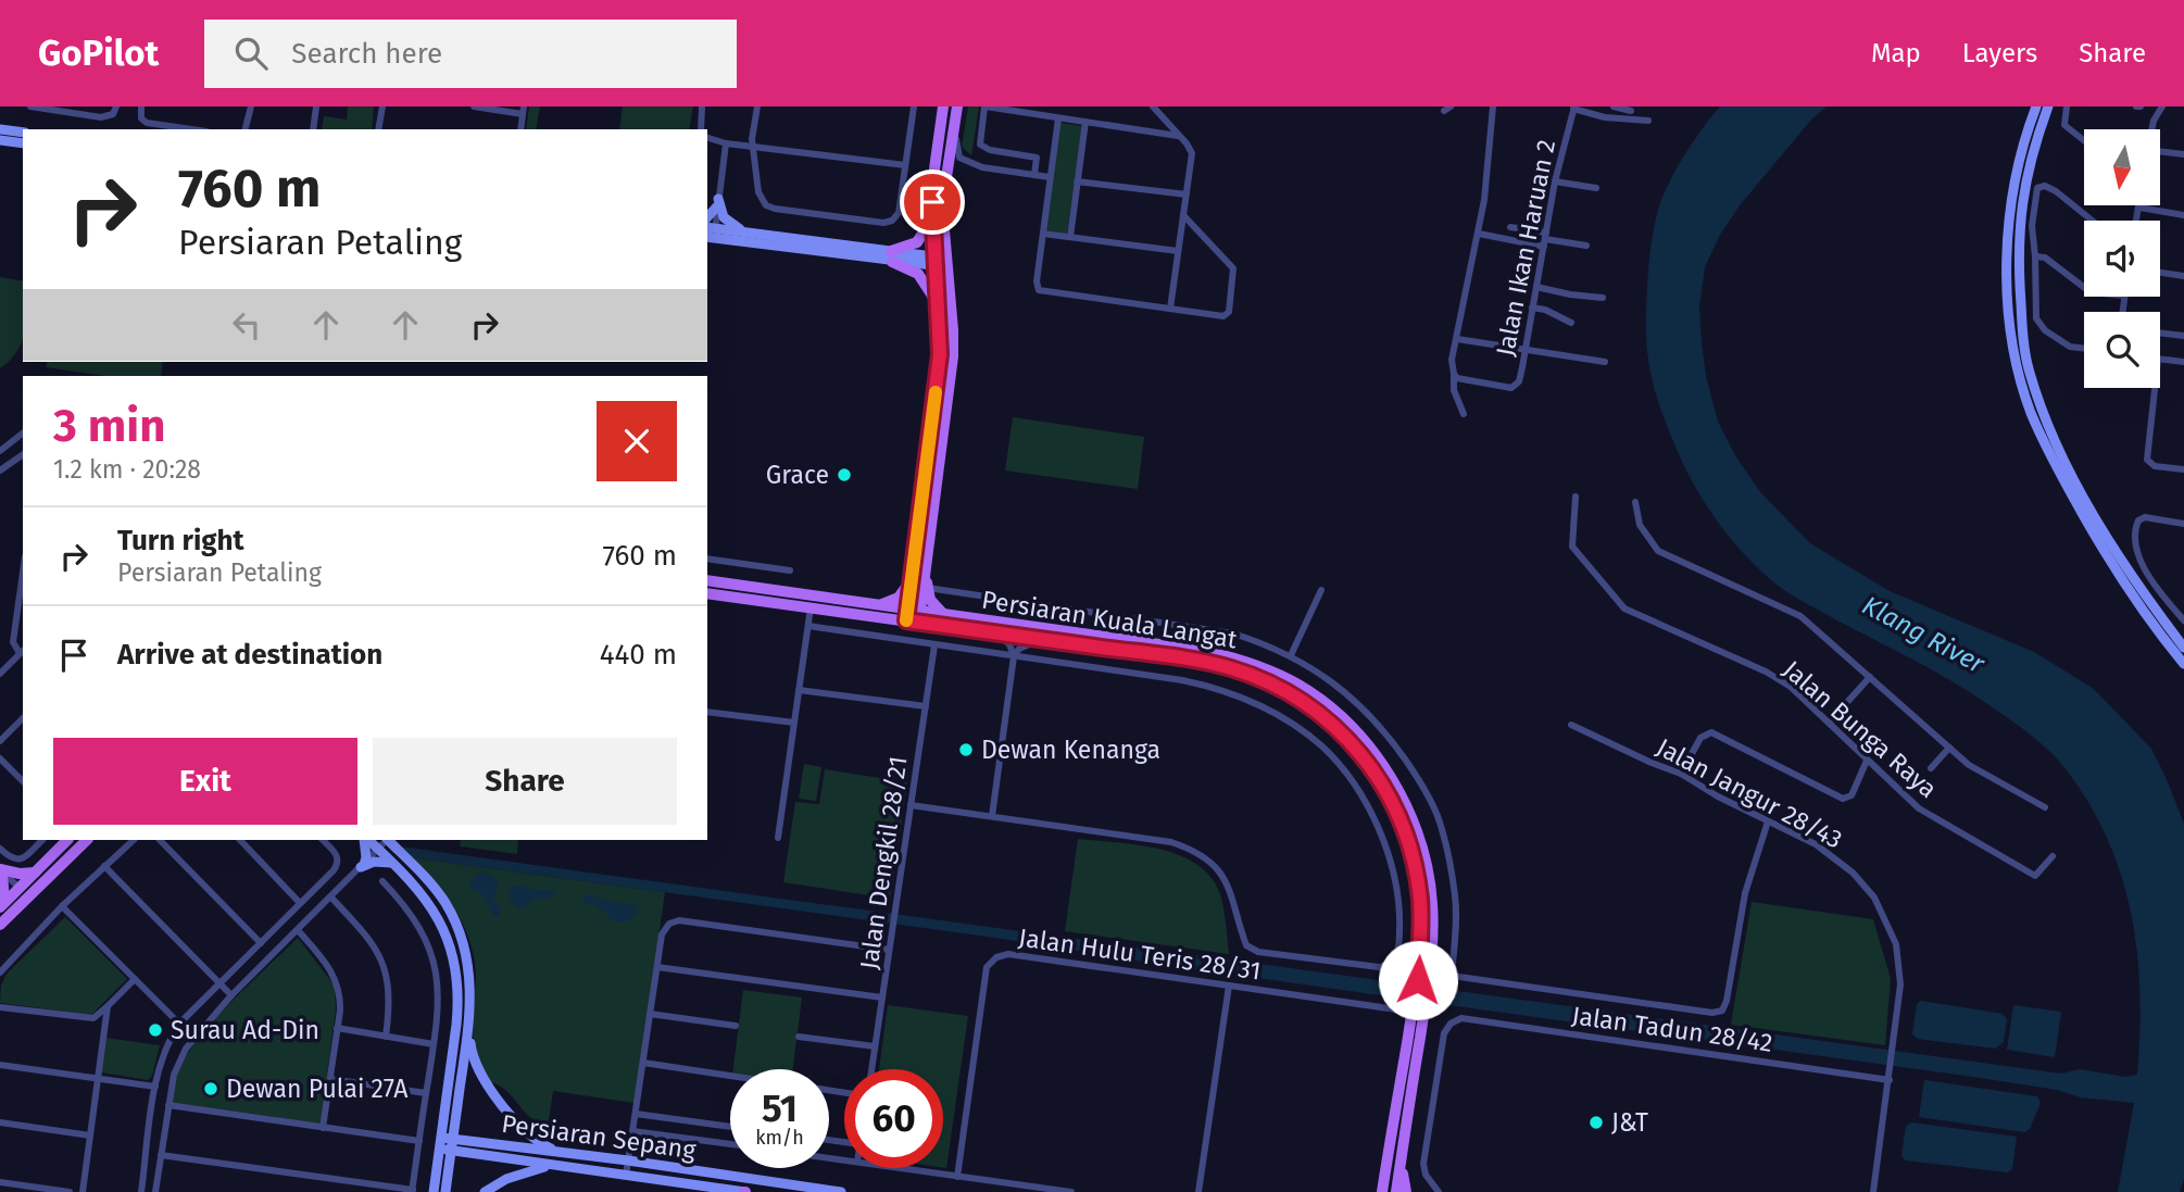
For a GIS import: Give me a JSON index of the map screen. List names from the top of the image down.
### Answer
{
  "streets": {
    "main road": ["Persiaran Kuala Langat", "Persiaran Sepang"],
    "street": [
      "Jalan Ikan Haruan 2",
      "Jalan Bunga Raya",
      "Jalan Jangur 28/43",
      "Jalan Dengkil 28/21",
      "Jalan Hulu Teris 28/31",
      "Jalan Tadun 28/42"
    ]
  },
  "crossings": [
    ["Jalan Jangur 28/43", "Jalan Tadun 28/42"]
  ],
  "water": ["Klang River"],
  "places": [
    "Grace",
    "Dewan Kenanga",
    "Surau Ad-Din",
    "Dewan Pulai 27A",
    "J&T"
  ],
  "north": "bottom",
  "page": {
    "header": "GoPilot",
    "search": "Search here",
    "nav": ["Map", "Layers", "Share"],
    "turn": ["760 m", "Persiaran Petaling"],
    "heading": ["3 min", "1.2 km · 20:28"],
    "list": [
      {
        "name": "Turn right",
        "note": "Persiaran Petaling",
        "value": "760 m"
      },
      {
        "name": "Arrive at destination",
        "value": "440 m"
      }
    ],
    "buttons": ["Exit", "Share"],
    "speed": "51 km/h",
    "limit": "60"
  }
}
